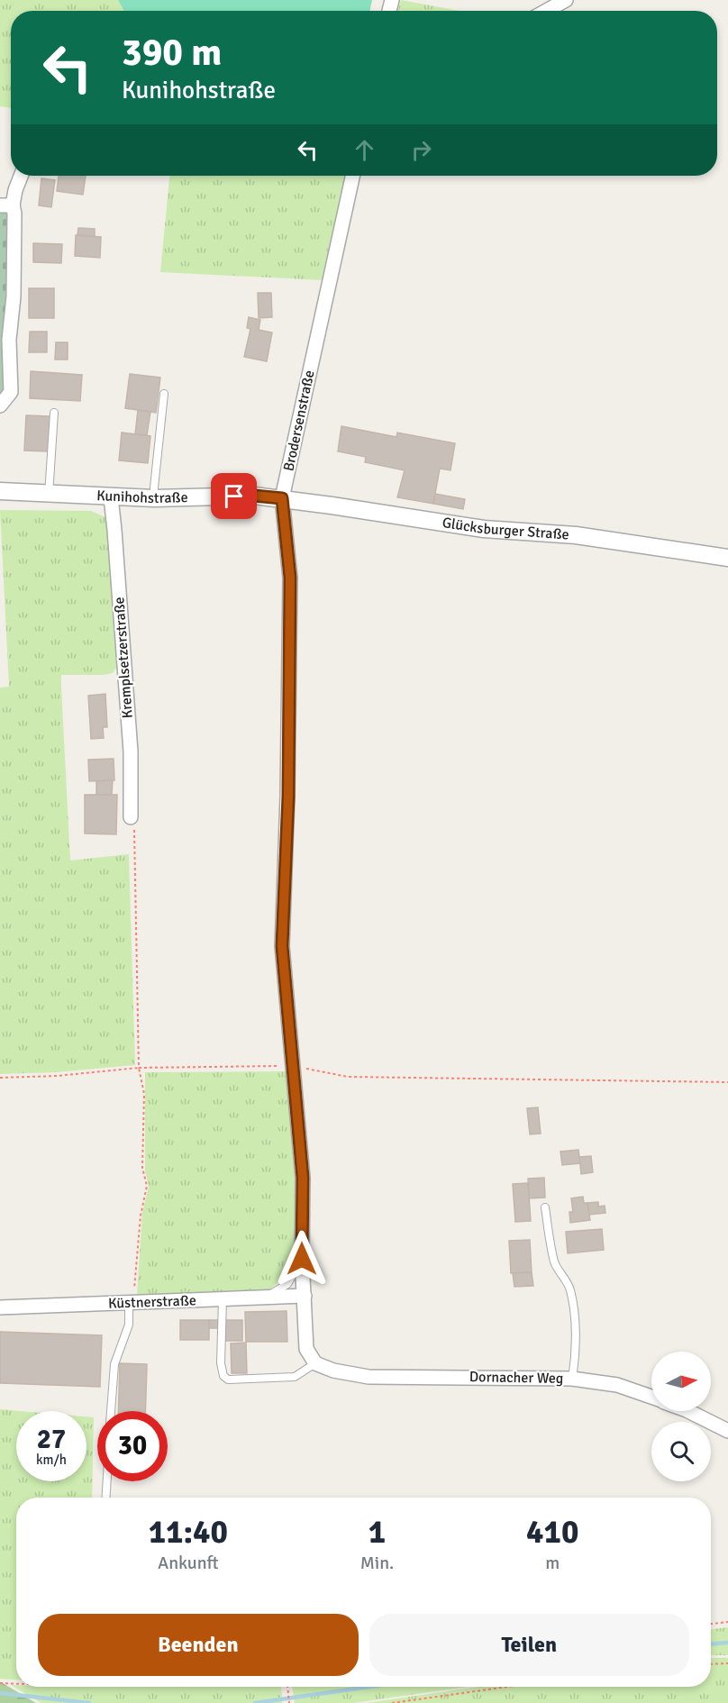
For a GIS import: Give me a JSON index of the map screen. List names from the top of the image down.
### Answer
{
  "streets": {
    "street": [
      "Brodersenstraße",
      "Kunihohstraße",
      "Glücksburger Straße",
      "Kremplsetzerstraße",
      "Küstnerstraße",
      "Dornacher Weg"
    ]
  },
  "crossings": [
    ["Brodersenstraße", "Kunihohstraße"],
    ["Brodersenstraße", "Glücksburger Straße"],
    ["Brodersenstraße", "Küstnerstraße"],
    ["Brodersenstraße", "Dornacher Weg"],
    ["Kunihohstraße", "Glücksburger Straße"],
    ["Kunihohstraße", "Kremplsetzerstraße"]
  ],
  "north": "right",
  "page": {
    "turn": ["390 m", "Kunihohstraße"],
    "speed": "27 km/h",
    "limit": "30",
    "eta": [
      "11:40",
      "Ankunft",
      "1",
      "Min.",
      "410",
      "m"
    ],
    "buttons": ["Beenden", "Teilen"]
  }
}
